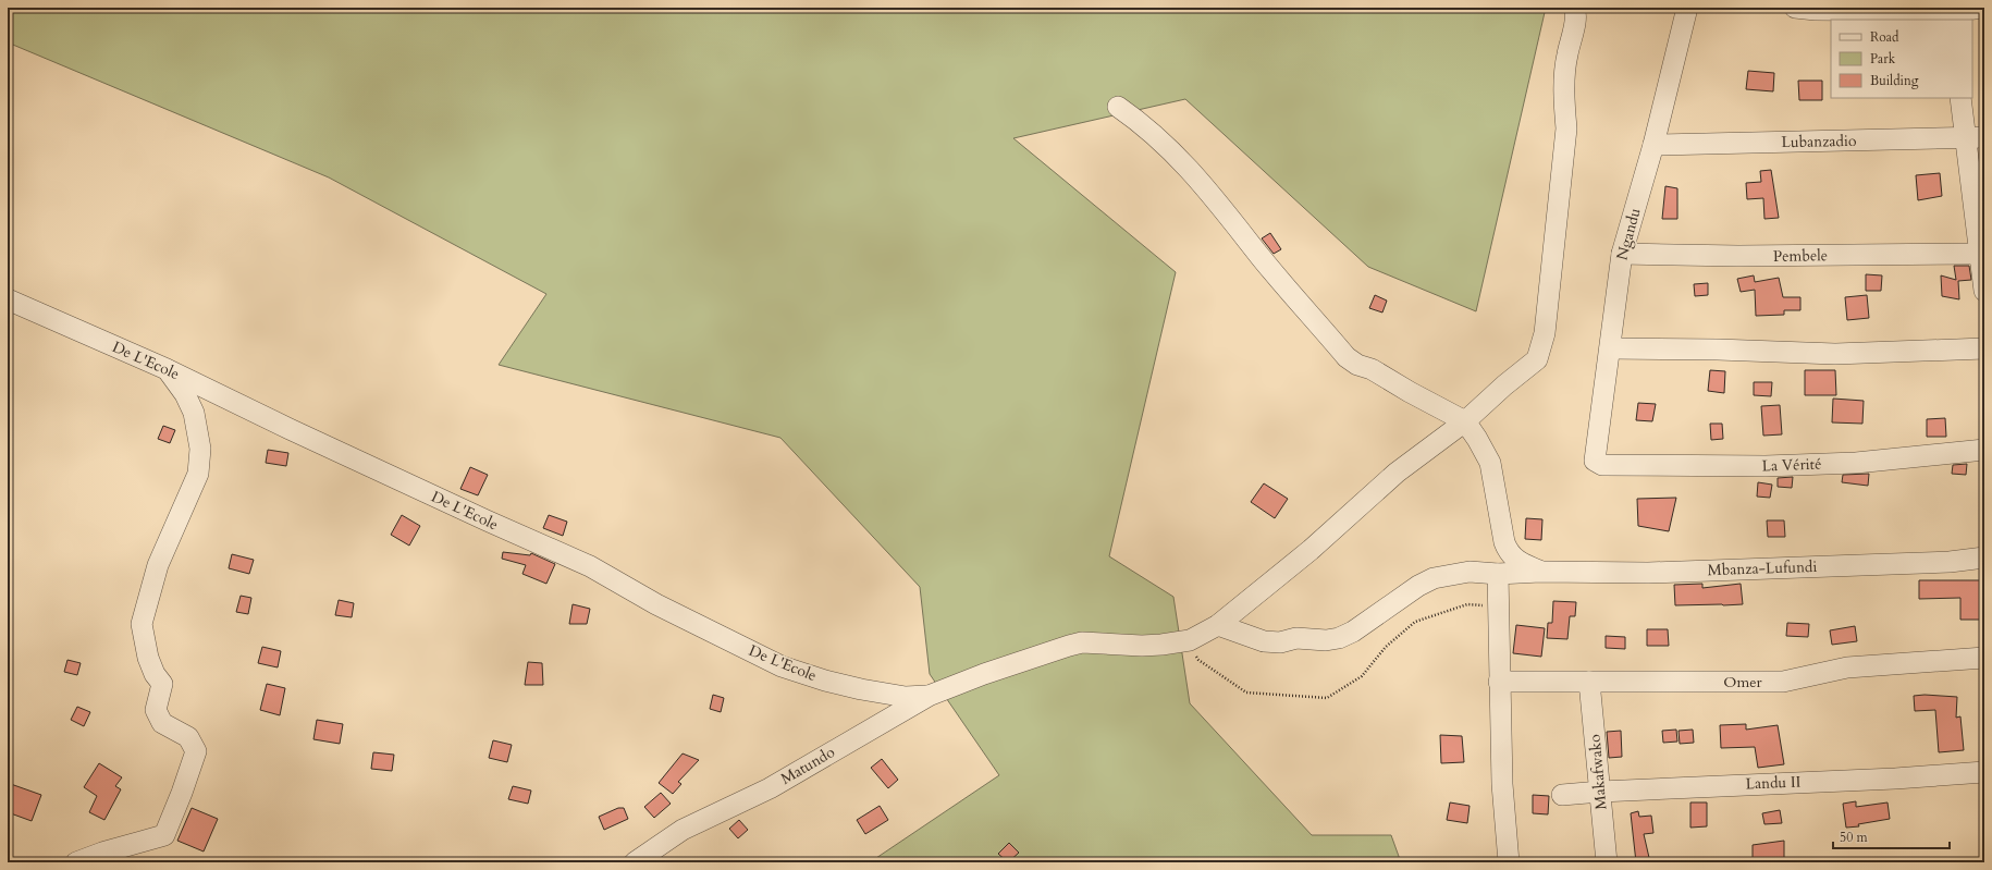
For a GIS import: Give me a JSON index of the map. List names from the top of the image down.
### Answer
{
  "streets": {
    "street": [
      "Lubanzadio",
      "Ngandu",
      "Pembele",
      "De L'Ecole",
      "La Vérité",
      "Mbanza-Lufundi",
      "Omer",
      "Matundo",
      "Makafwako",
      "Landu II"
    ]
  },
  "crossings": [
    ["Lubanzadio", "Ngandu"],
    ["Ngandu", "Pembele"],
    ["Ngandu", "La Vérité"],
    ["De L'Ecole", "Matundo"],
    ["Mbanza-Lufundi", "Matundo"],
    ["Omer", "Makafwako"],
    ["Makafwako", "Landu II"]
  ],
  "legend": ["Road", "Park", "Building"],
  "scale_bar": "50 m"
}
